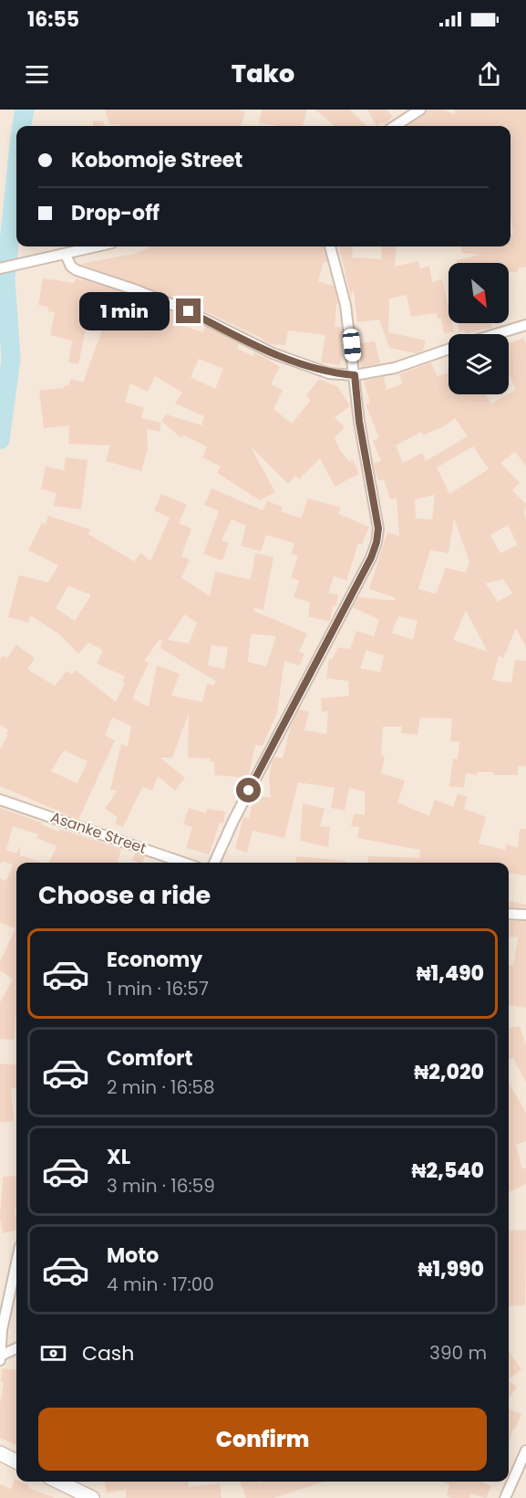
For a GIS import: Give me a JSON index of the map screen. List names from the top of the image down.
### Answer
{
  "streets": {
    "street": ["Asanke Street"]
  },
  "north": "bottom right",
  "page": {
    "status": "16:55",
    "header": "Tako",
    "banner": ["Kobomoje Street", "Drop-off"],
    "bubble": "1 min",
    "heading": "Choose a ride",
    "list": [
      {
        "name": "Economy",
        "note": "1 min · 16:57",
        "value": "₦1,490"
      },
      {
        "name": "Comfort",
        "note": "2 min · 16:58",
        "value": "₦2,020"
      },
      {
        "name": "XL",
        "note": "3 min · 16:59",
        "value": "₦2,540"
      },
      {
        "name": "Moto",
        "note": "4 min · 17:00",
        "value": "₦1,990"
      }
    ],
    "pay": ["Cash", "390 m"],
    "buttons": "Confirm"
  }
}
